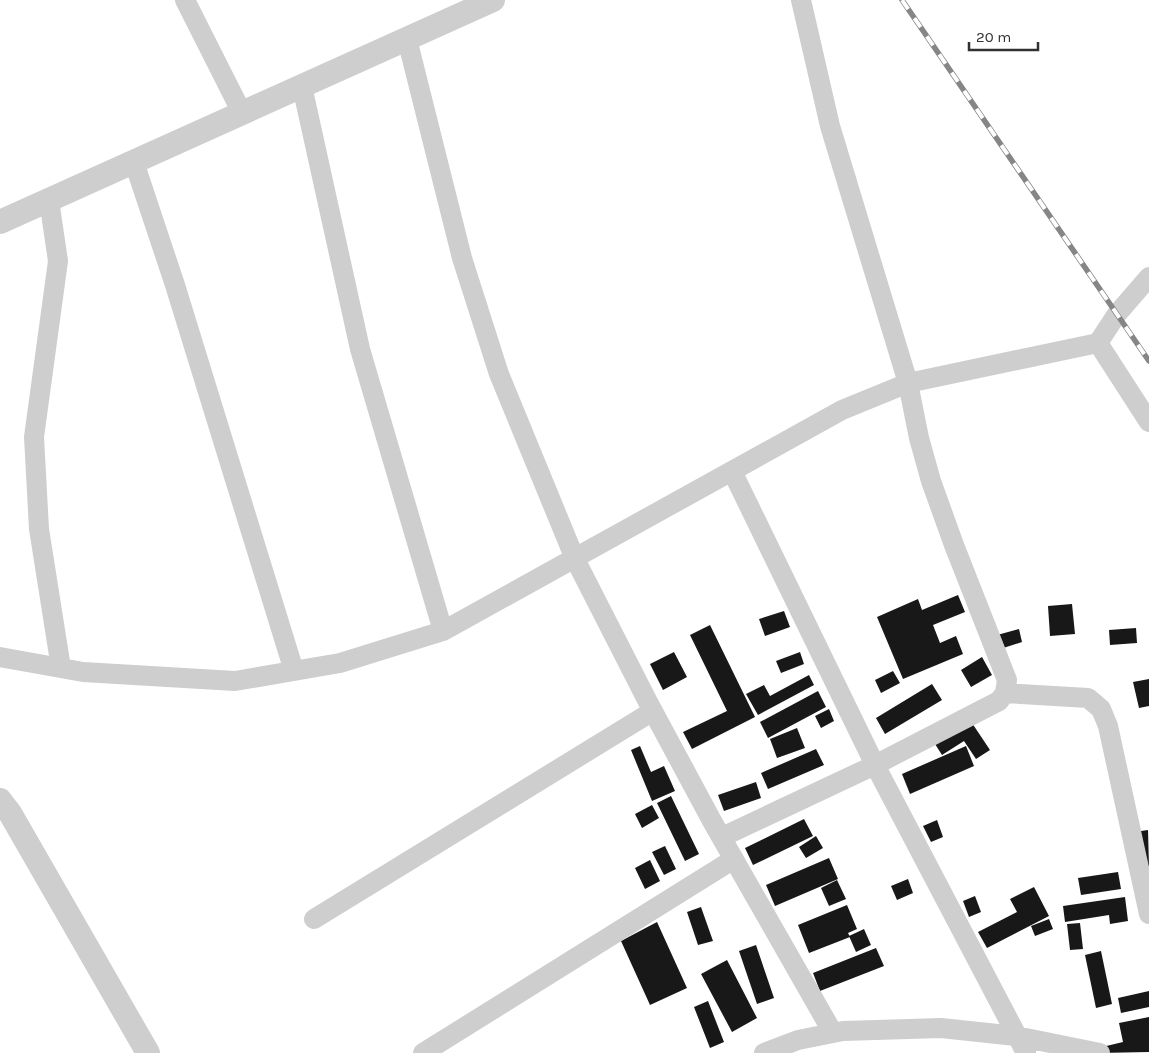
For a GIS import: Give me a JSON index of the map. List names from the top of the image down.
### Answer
{
  "scale_bar": "20 m"
}
